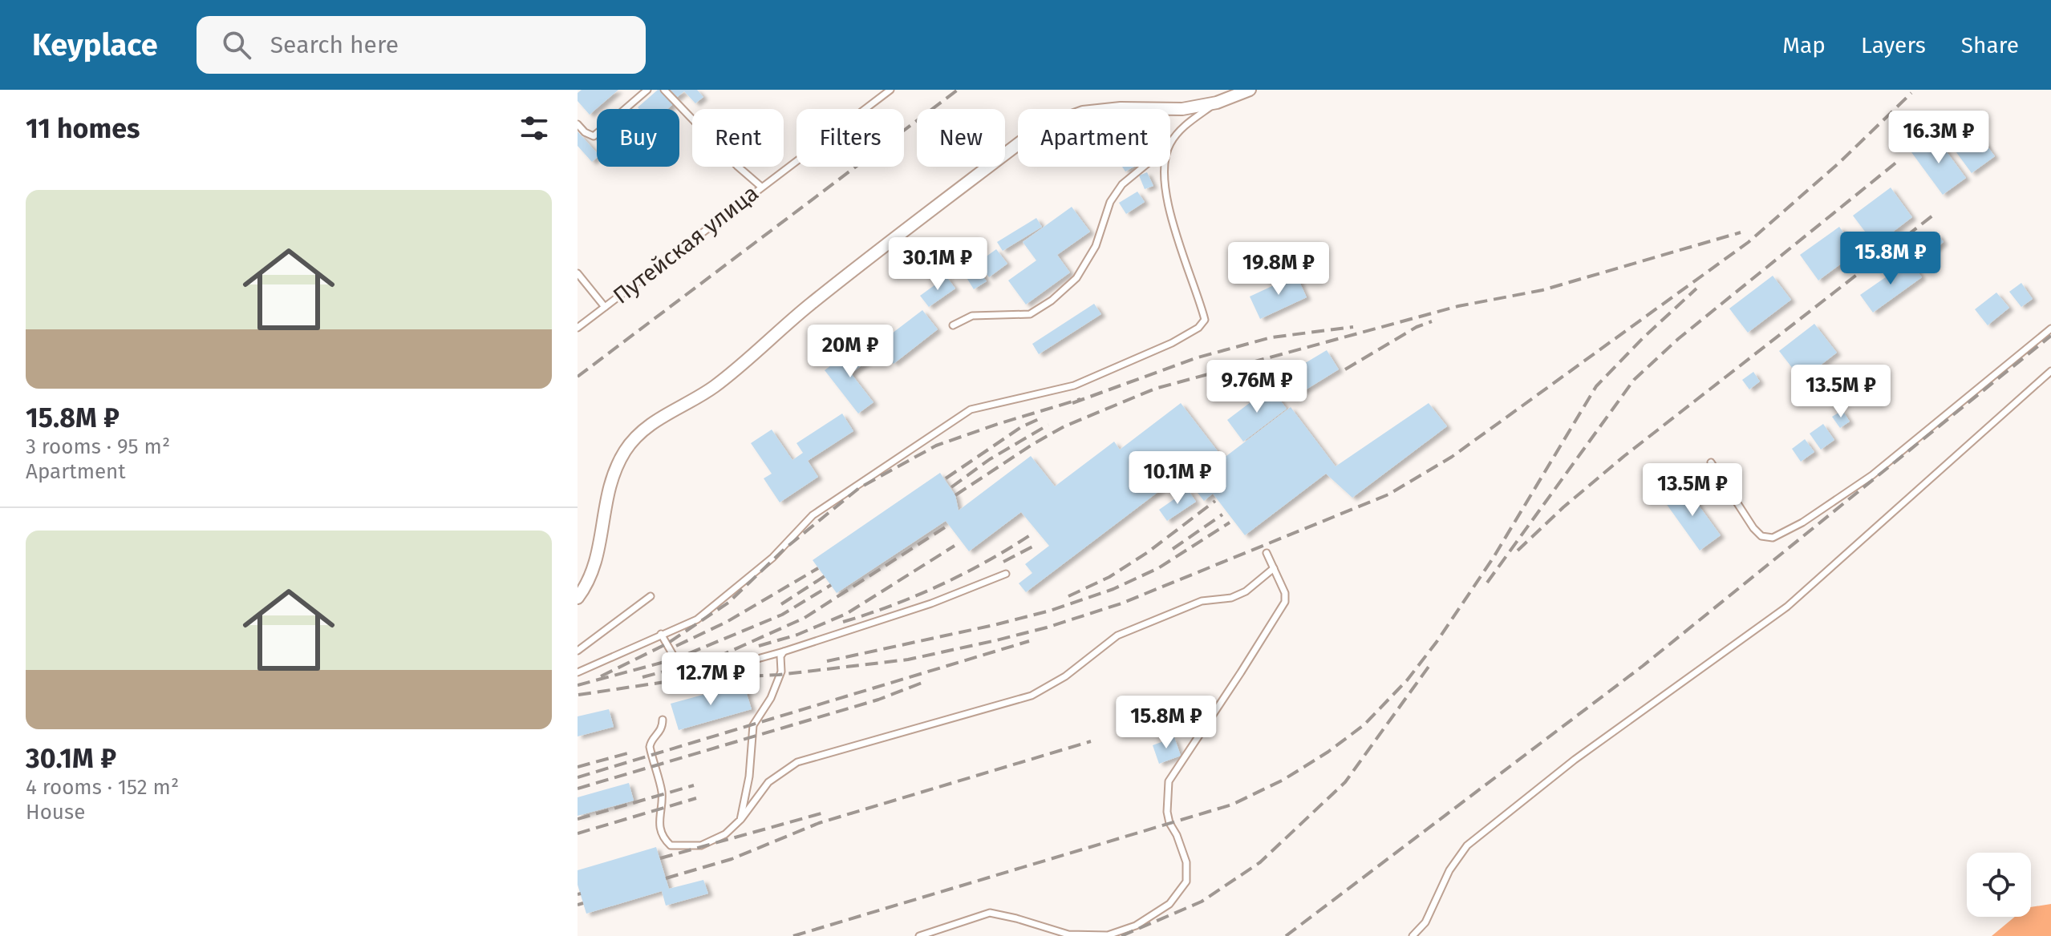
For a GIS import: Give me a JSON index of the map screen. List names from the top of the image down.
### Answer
{
  "streets": {
    "lane": ["Путейская улица"]
  },
  "page": {
    "header": "Keyplace",
    "search": "Search here",
    "nav": ["Map", "Layers", "Share"],
    "heading": "11 homes",
    "chip": [
      "Buy",
      "Rent",
      "Filters",
      "New",
      "Apartment"
    ],
    "price": [
      "16.3M ₽",
      "15.8M ₽",
      "30.1M ₽",
      "19.8M ₽",
      "20M ₽",
      "9.76M ₽",
      "13.5M ₽",
      "10.1M ₽",
      "13.5M ₽",
      "12.7M ₽",
      "15.8M ₽"
    ],
    "list": [
      {
        "name": "15.8M ₽",
        "note": "3 rooms · 95 m² · Apartment"
      },
      {
        "name": "30.1M ₽",
        "note": "4 rooms · 152 m² · House"
      }
    ]
  }
}
